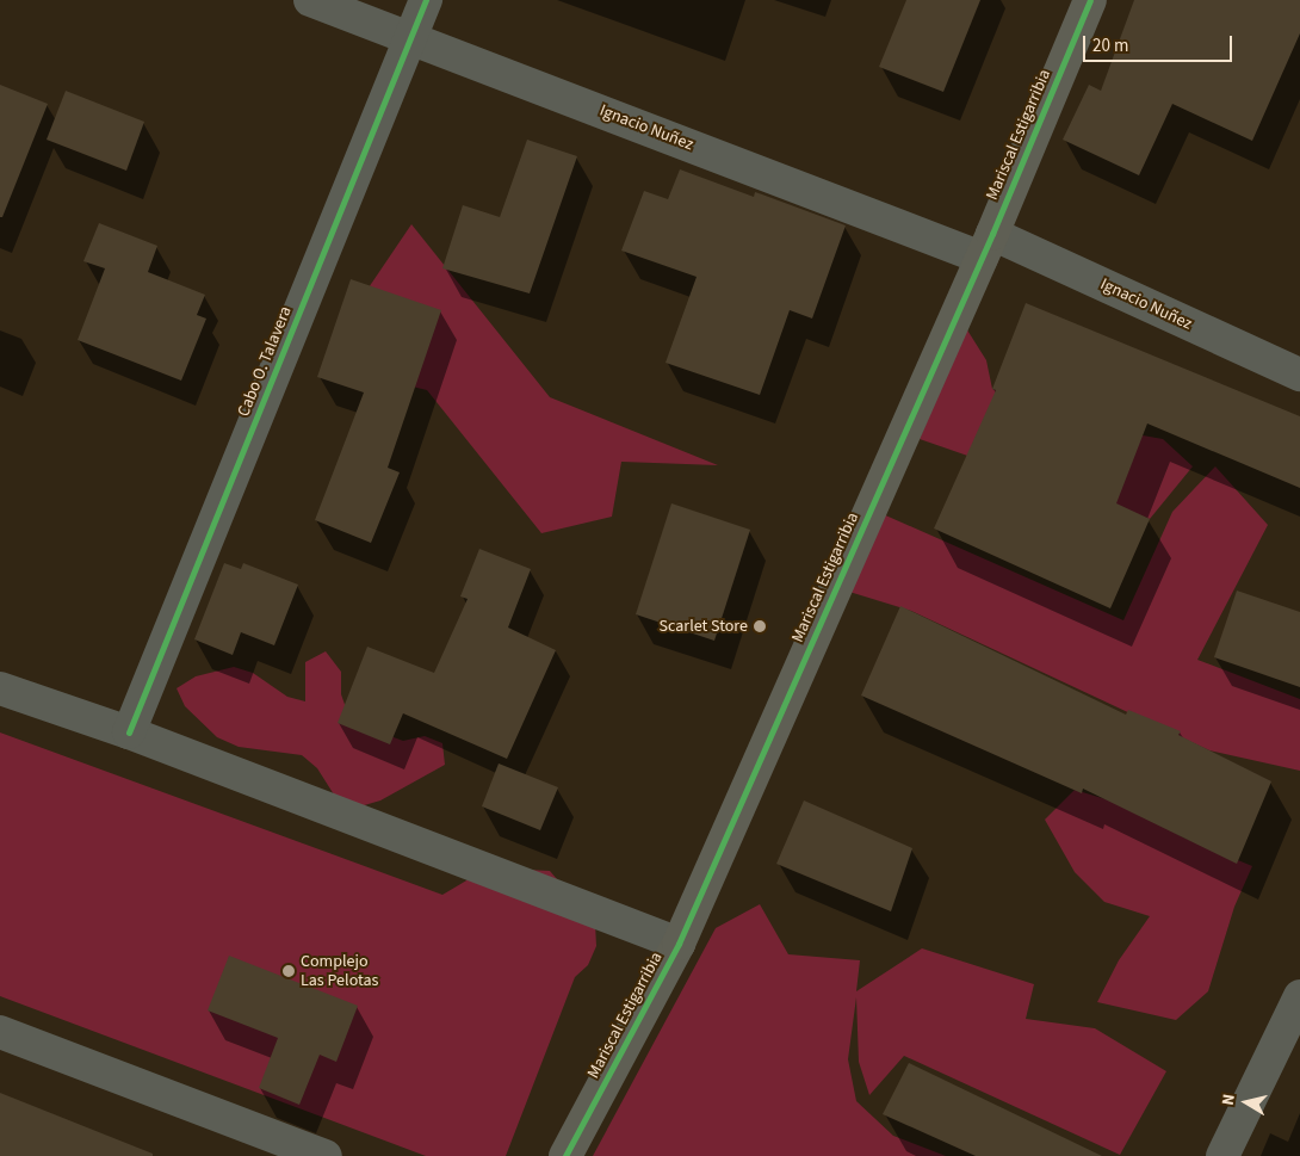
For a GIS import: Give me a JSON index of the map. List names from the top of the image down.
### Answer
{
  "streets": {
    "street": ["Ignacio Nuñez", "Mariscal Estigarribia", "Cabo O. Talavera"]
  },
  "crossings": [
    ["Ignacio Nuñez", "Mariscal Estigarribia"],
    ["Ignacio Nuñez", "Cabo O. Talavera"]
  ],
  "places": ["Scarlet Store", "Complejo Las Pelotas"],
  "scale_bar": "20 m",
  "north": "left"
}
